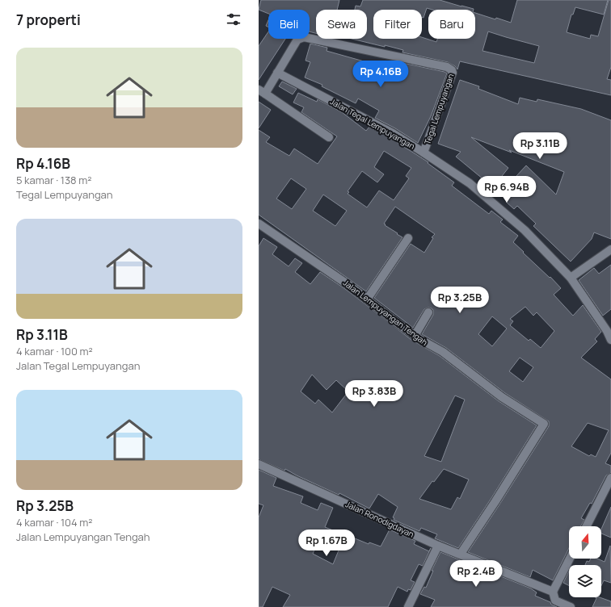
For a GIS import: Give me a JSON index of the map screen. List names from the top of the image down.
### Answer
{
  "streets": {
    "street": [
      "Tegal Lempuyangan",
      "Jalan Tegal Lempuyangan",
      "Jalan Lempuyangan Tengah",
      "Jalan Ronodigdayan"
    ]
  },
  "crossings": [
    ["Tegal Lempuyangan", "Jalan Tegal Lempuyangan"],
    ["Jalan Lempuyangan Tengah", "Jalan Ronodigdayan"]
  ],
  "north": "top",
  "page": {
    "heading": "7 properti",
    "chip": [
      "Beli",
      "Sewa",
      "Filter",
      "Baru"
    ],
    "list": [
      {
        "name": "Rp 4.16B",
        "note": "5 kamar · 138 m² · Tegal Lempuyangan"
      },
      {
        "name": "Rp 3.11B",
        "note": "4 kamar · 100 m² · Jalan Tegal Lempuyangan"
      },
      {
        "name": "Rp 3.25B",
        "note": "4 kamar · 104 m² · Jalan Lempuyangan Tengah"
      }
    ],
    "price": [
      "Rp 4.16B",
      "Rp 3.11B",
      "Rp 6.94B",
      "Rp 3.25B",
      "Rp 3.83B",
      "Rp 1.67B",
      "Rp 2.4B"
    ]
  }
}
